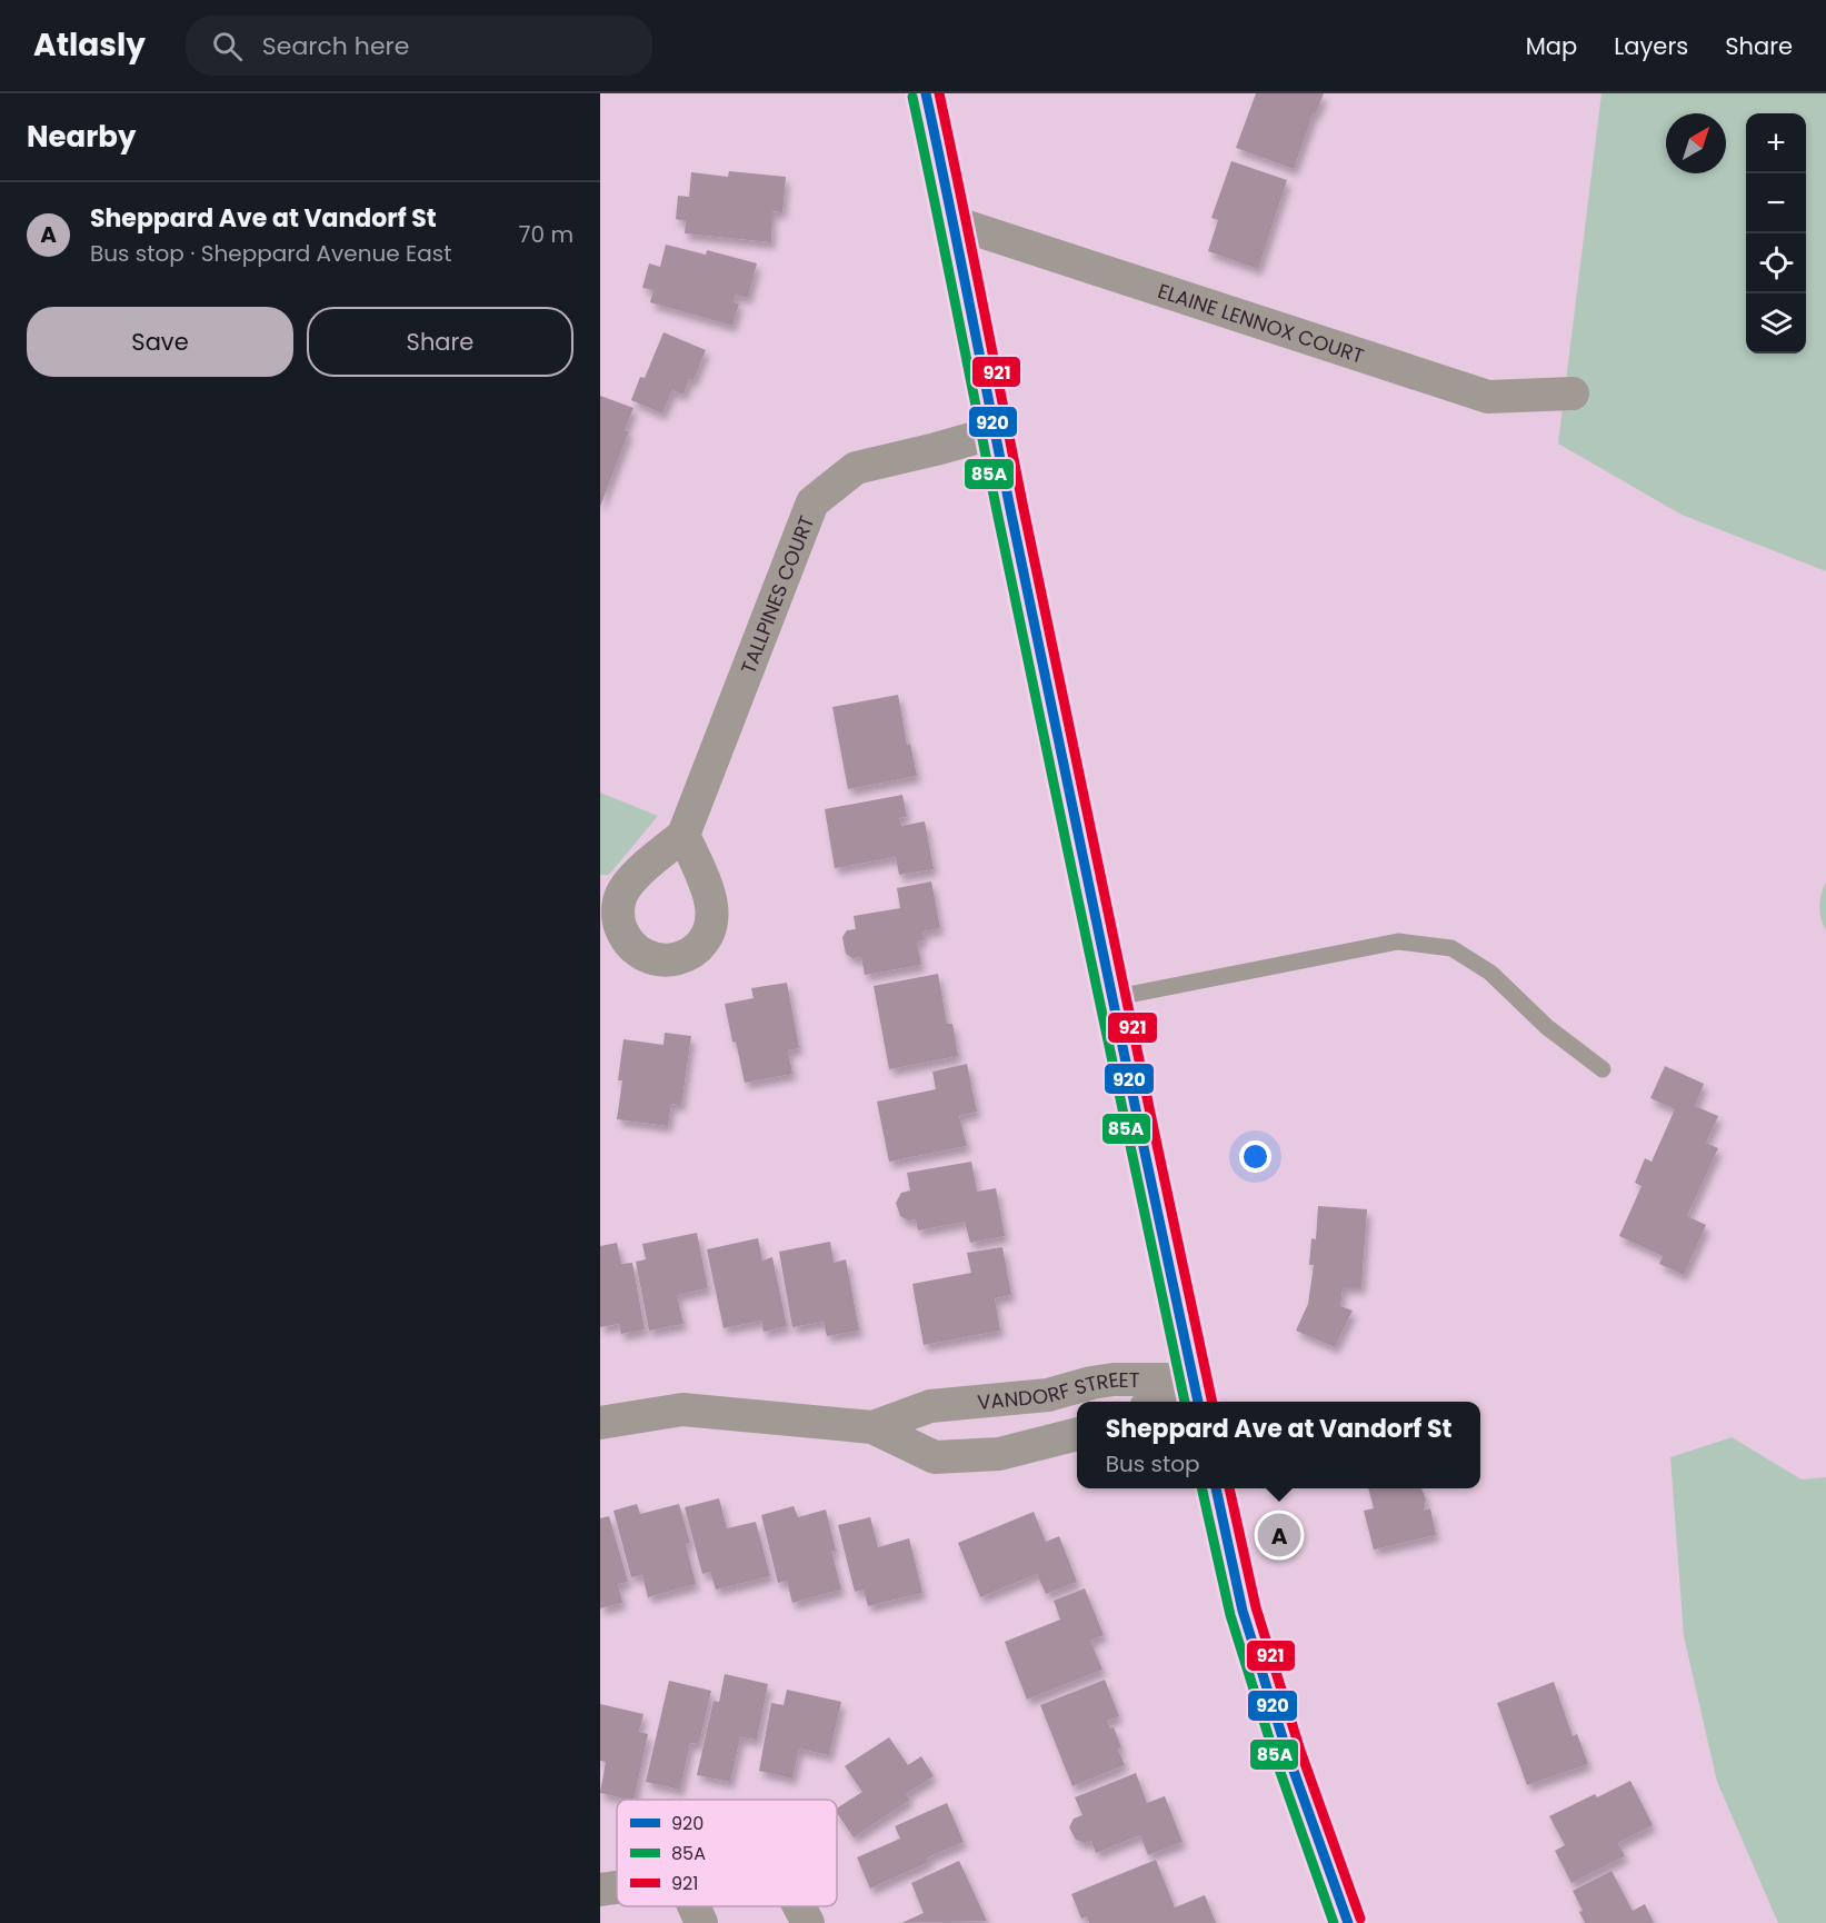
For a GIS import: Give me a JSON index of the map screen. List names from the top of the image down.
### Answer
{
  "streets": {
    "street": ["ELAINE LENNOX COURT", "TALLPINES COURT", "VANDORF STREET"]
  },
  "lines": ["transit line 920", "transit line 921", "transit line 85A"],
  "legend": ["920", "85A", "921"],
  "north": "top right",
  "page": {
    "header": "Atlasly",
    "search": "Search here",
    "nav": ["Map", "Layers", "Share"],
    "heading": "Nearby",
    "map_buttons": ["+", "−"],
    "list": [
      {
        "mark": "A",
        "name": "Sheppard Ave at Vandorf St",
        "note": "Bus stop · Sheppard Avenue East",
        "value": "70 m"
      }
    ],
    "buttons": ["Save", "Share"],
    "popup": ["Sheppard Ave at Vandorf St", "Bus stop"],
    "pins": "A"
  }
}
